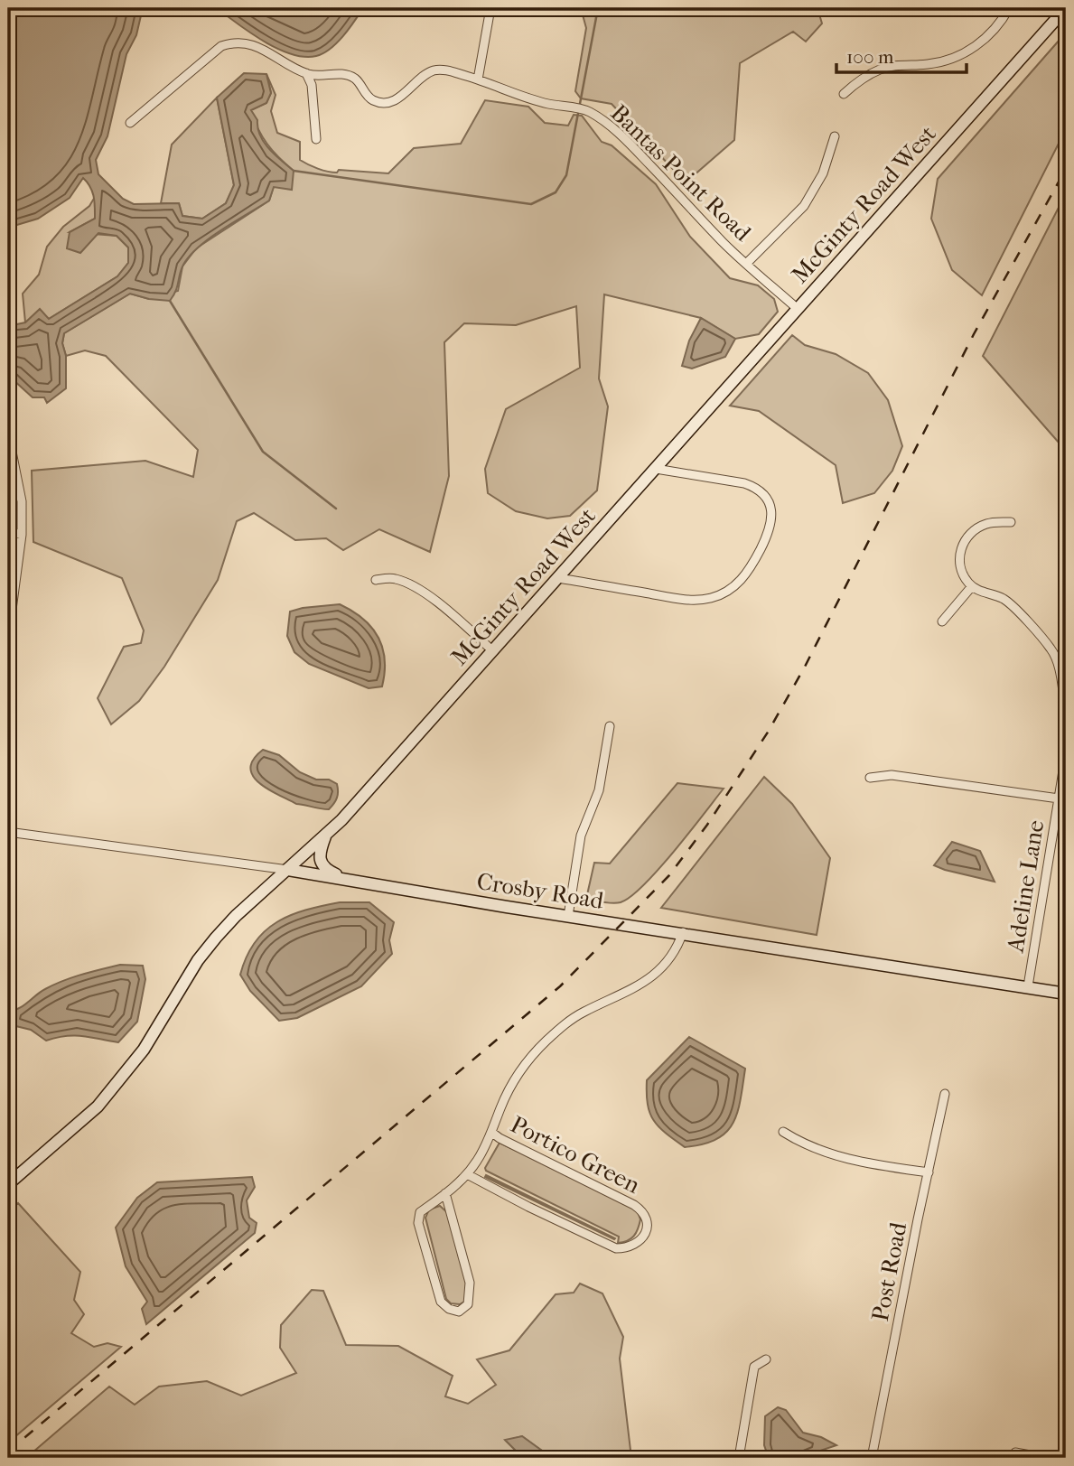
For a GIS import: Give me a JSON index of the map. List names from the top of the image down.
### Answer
{
  "streets": {
    "main road": ["McGinty Road West", "Crosby Road"],
    "street": [
      "Bantas Point Road",
      "Adeline Lane",
      "Portico Green",
      "Post Road"
    ]
  },
  "crossings": [
    ["Bantas Point Road", "McGinty Road West"],
    ["McGinty Road West", "Crosby Road"],
    ["Adeline Lane", "Crosby Road"]
  ],
  "scale_bar": "100 m"
}
